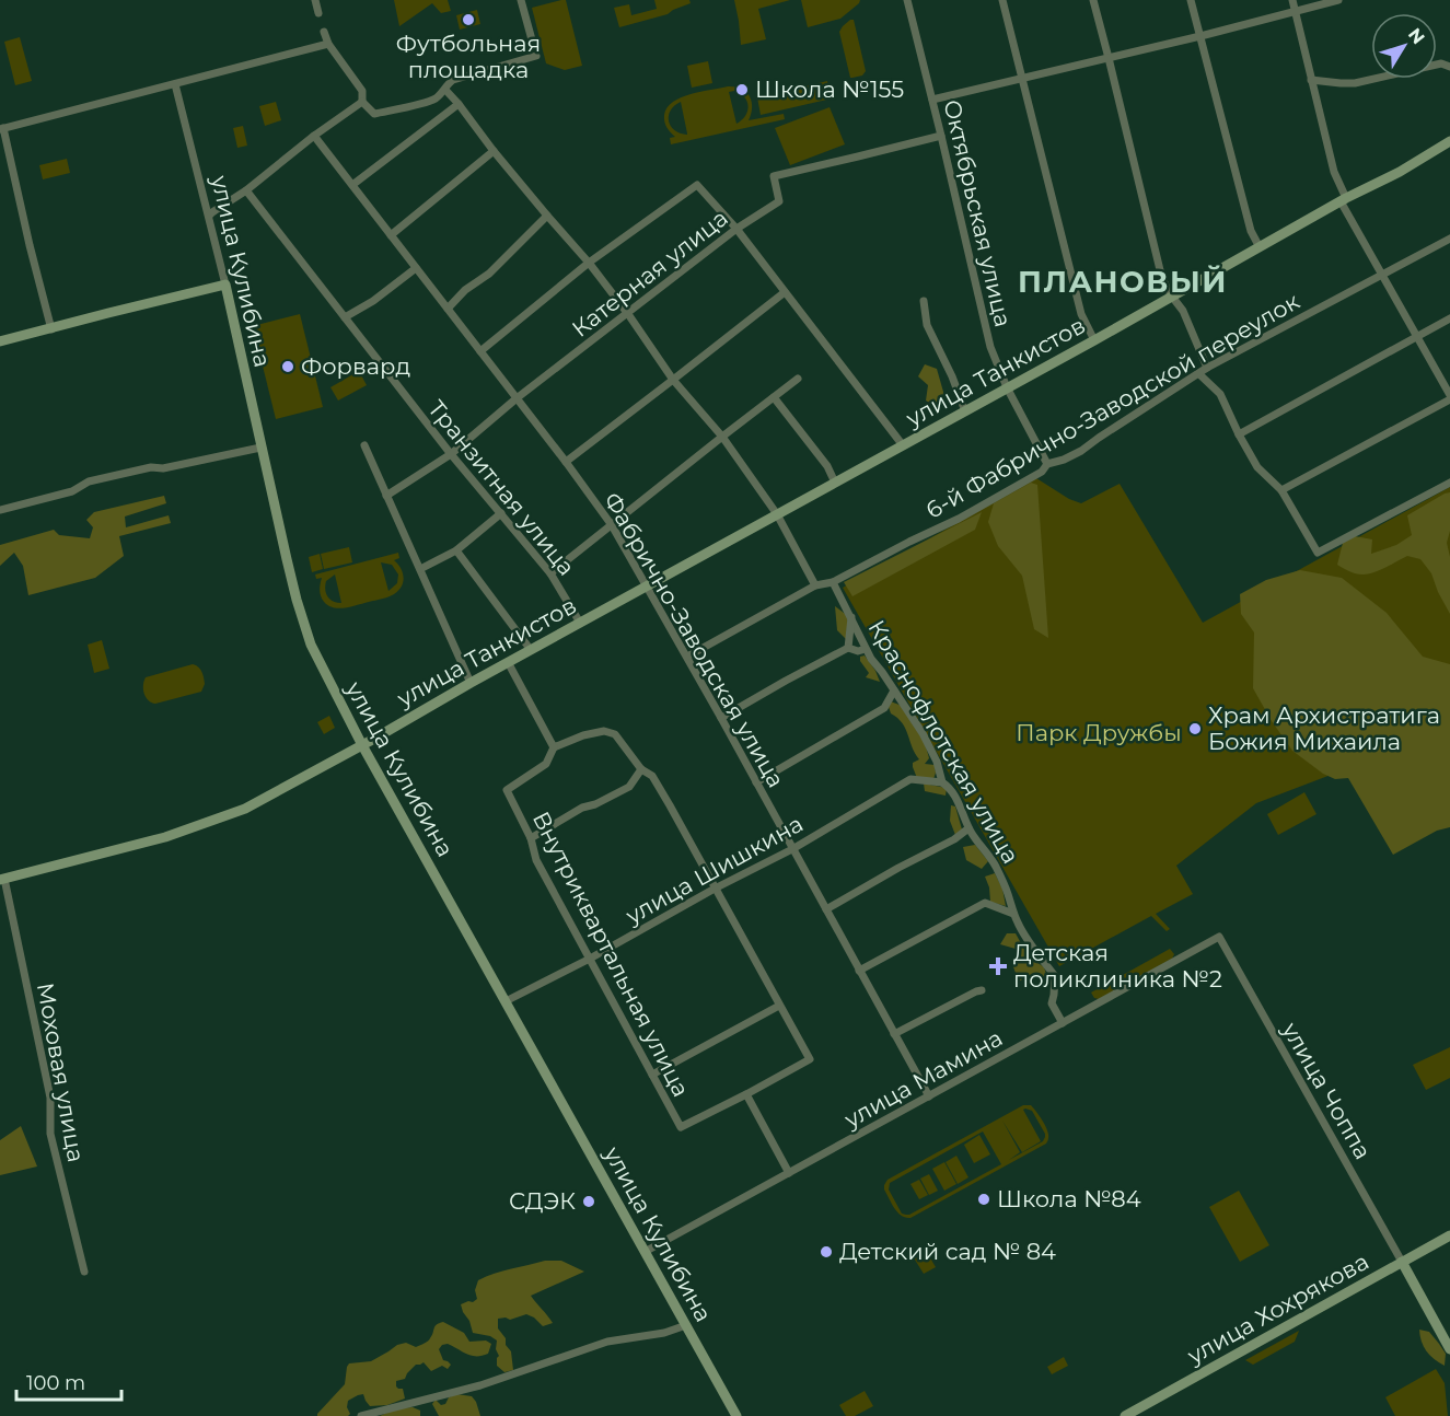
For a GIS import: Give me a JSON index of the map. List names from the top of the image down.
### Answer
{
  "streets": {
    "street": [
      "Октябрьская улица",
      "улица Кулибина",
      "Катерная улица",
      "улица Танкистов",
      "6-й Фабрично-Заводской переулок",
      "Транзитная улица",
      "Фабрично-Заводская улица",
      "Краснофлотская улица",
      "улица Шишкина",
      "Внутриквартальная улица",
      "Моховая улица",
      "улица Мамина",
      "улица Чоппа",
      "улица Хохрякова"
    ]
  },
  "crossings": [
    ["Октябрьская улица", "Катерная улица"],
    ["Октябрьская улица", "улица Танкистов"],
    ["Октябрьская улица", "6-й Фабрично-Заводской переулок"],
    ["улица Кулибина", "улица Танкистов"],
    ["улица Кулибина", "улица Шишкина"],
    ["улица Кулибина", "улица Мамина"],
    ["Катерная улица", "Транзитная улица"],
    ["Катерная улица", "Фабрично-Заводская улица"],
    ["улица Танкистов", "Транзитная улица"],
    ["улица Танкистов", "Фабрично-Заводская улица"],
    ["улица Танкистов", "Моховая улица"],
    ["6-й Фабрично-Заводской переулок", "Фабрично-Заводская улица"],
    ["6-й Фабрично-Заводской переулок", "Краснофлотская улица"],
    ["Фабрично-Заводская улица", "улица Шишкина"],
    ["Фабрично-Заводская улица", "улица Мамина"],
    ["Краснофлотская улица", "улица Шишкина"],
    ["Краснофлотская улица", "улица Мамина"],
    ["улица Шишкина", "Внутриквартальная улица"],
    ["улица Мамина", "улица Чоппа"],
    ["улица Чоппа", "улица Хохрякова"]
  ],
  "districts": ["ПЛАНОВЫЙ"],
  "parks": ["Парк Дружбы"],
  "places": {
    "other": [
      "Футбольная площадка",
      "Школа №155",
      "Форвард",
      "Храм Архистратига Божия Михаила",
      "Школа №84",
      "СДЭК",
      "Детский сад № 84"
    ],
    "health": ["Детская поликлиника №2"]
  },
  "scale_bar": "100 m",
  "north": "top right"
}
